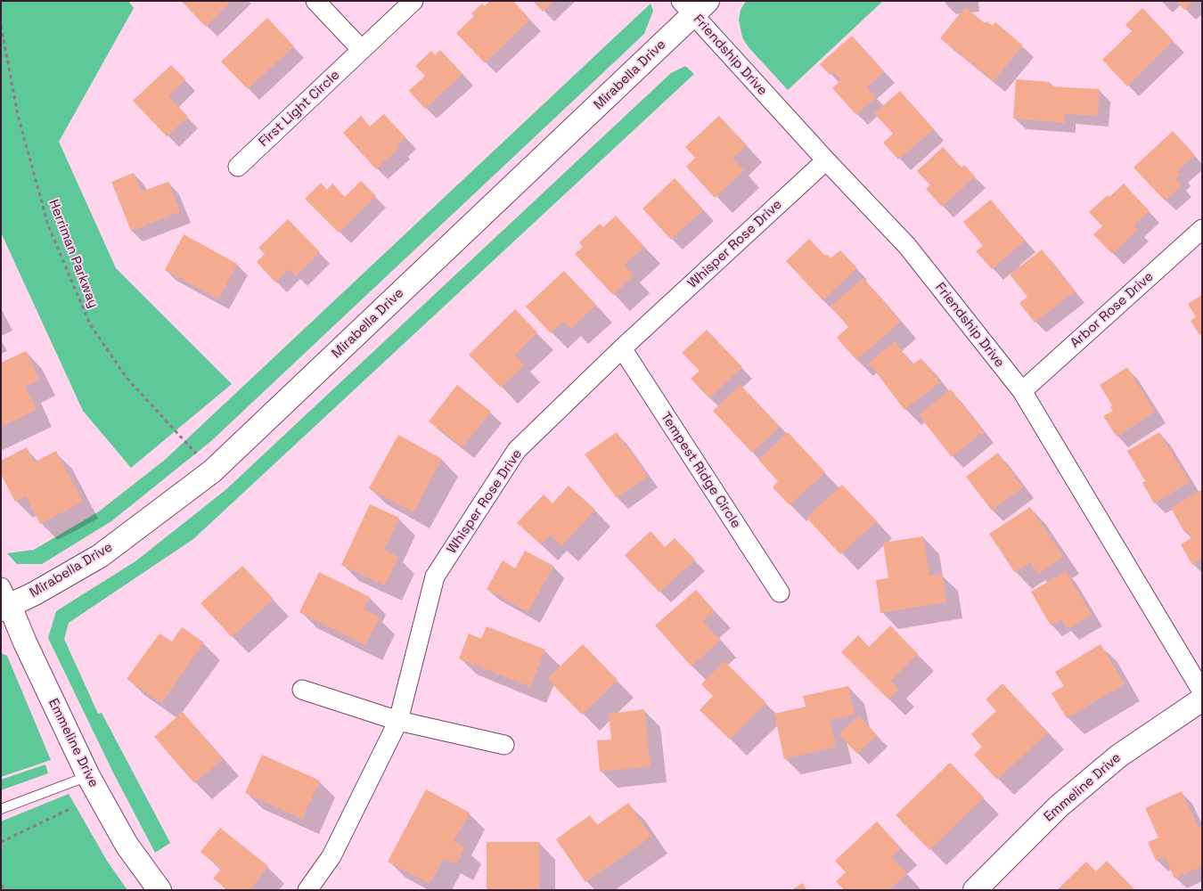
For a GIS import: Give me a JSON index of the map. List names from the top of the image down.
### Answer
{
  "streets": {
    "street": [
      "Friendship Drive",
      "Mirabella Drive",
      "First Light Circle",
      "Whisper Rose Drive",
      "Arbor Rose Drive",
      "Tempest Ridge Circle",
      "Emmeline Drive"
    ],
    "path": ["Herriman Parkway"]
  },
  "crossings": [
    ["Friendship Drive", "Mirabella Drive"],
    ["Friendship Drive", "Whisper Rose Drive"],
    ["Friendship Drive", "Arbor Rose Drive"],
    ["Mirabella Drive", "Emmeline Drive"],
    ["Whisper Rose Drive", "Tempest Ridge Circle"]
  ]
}
